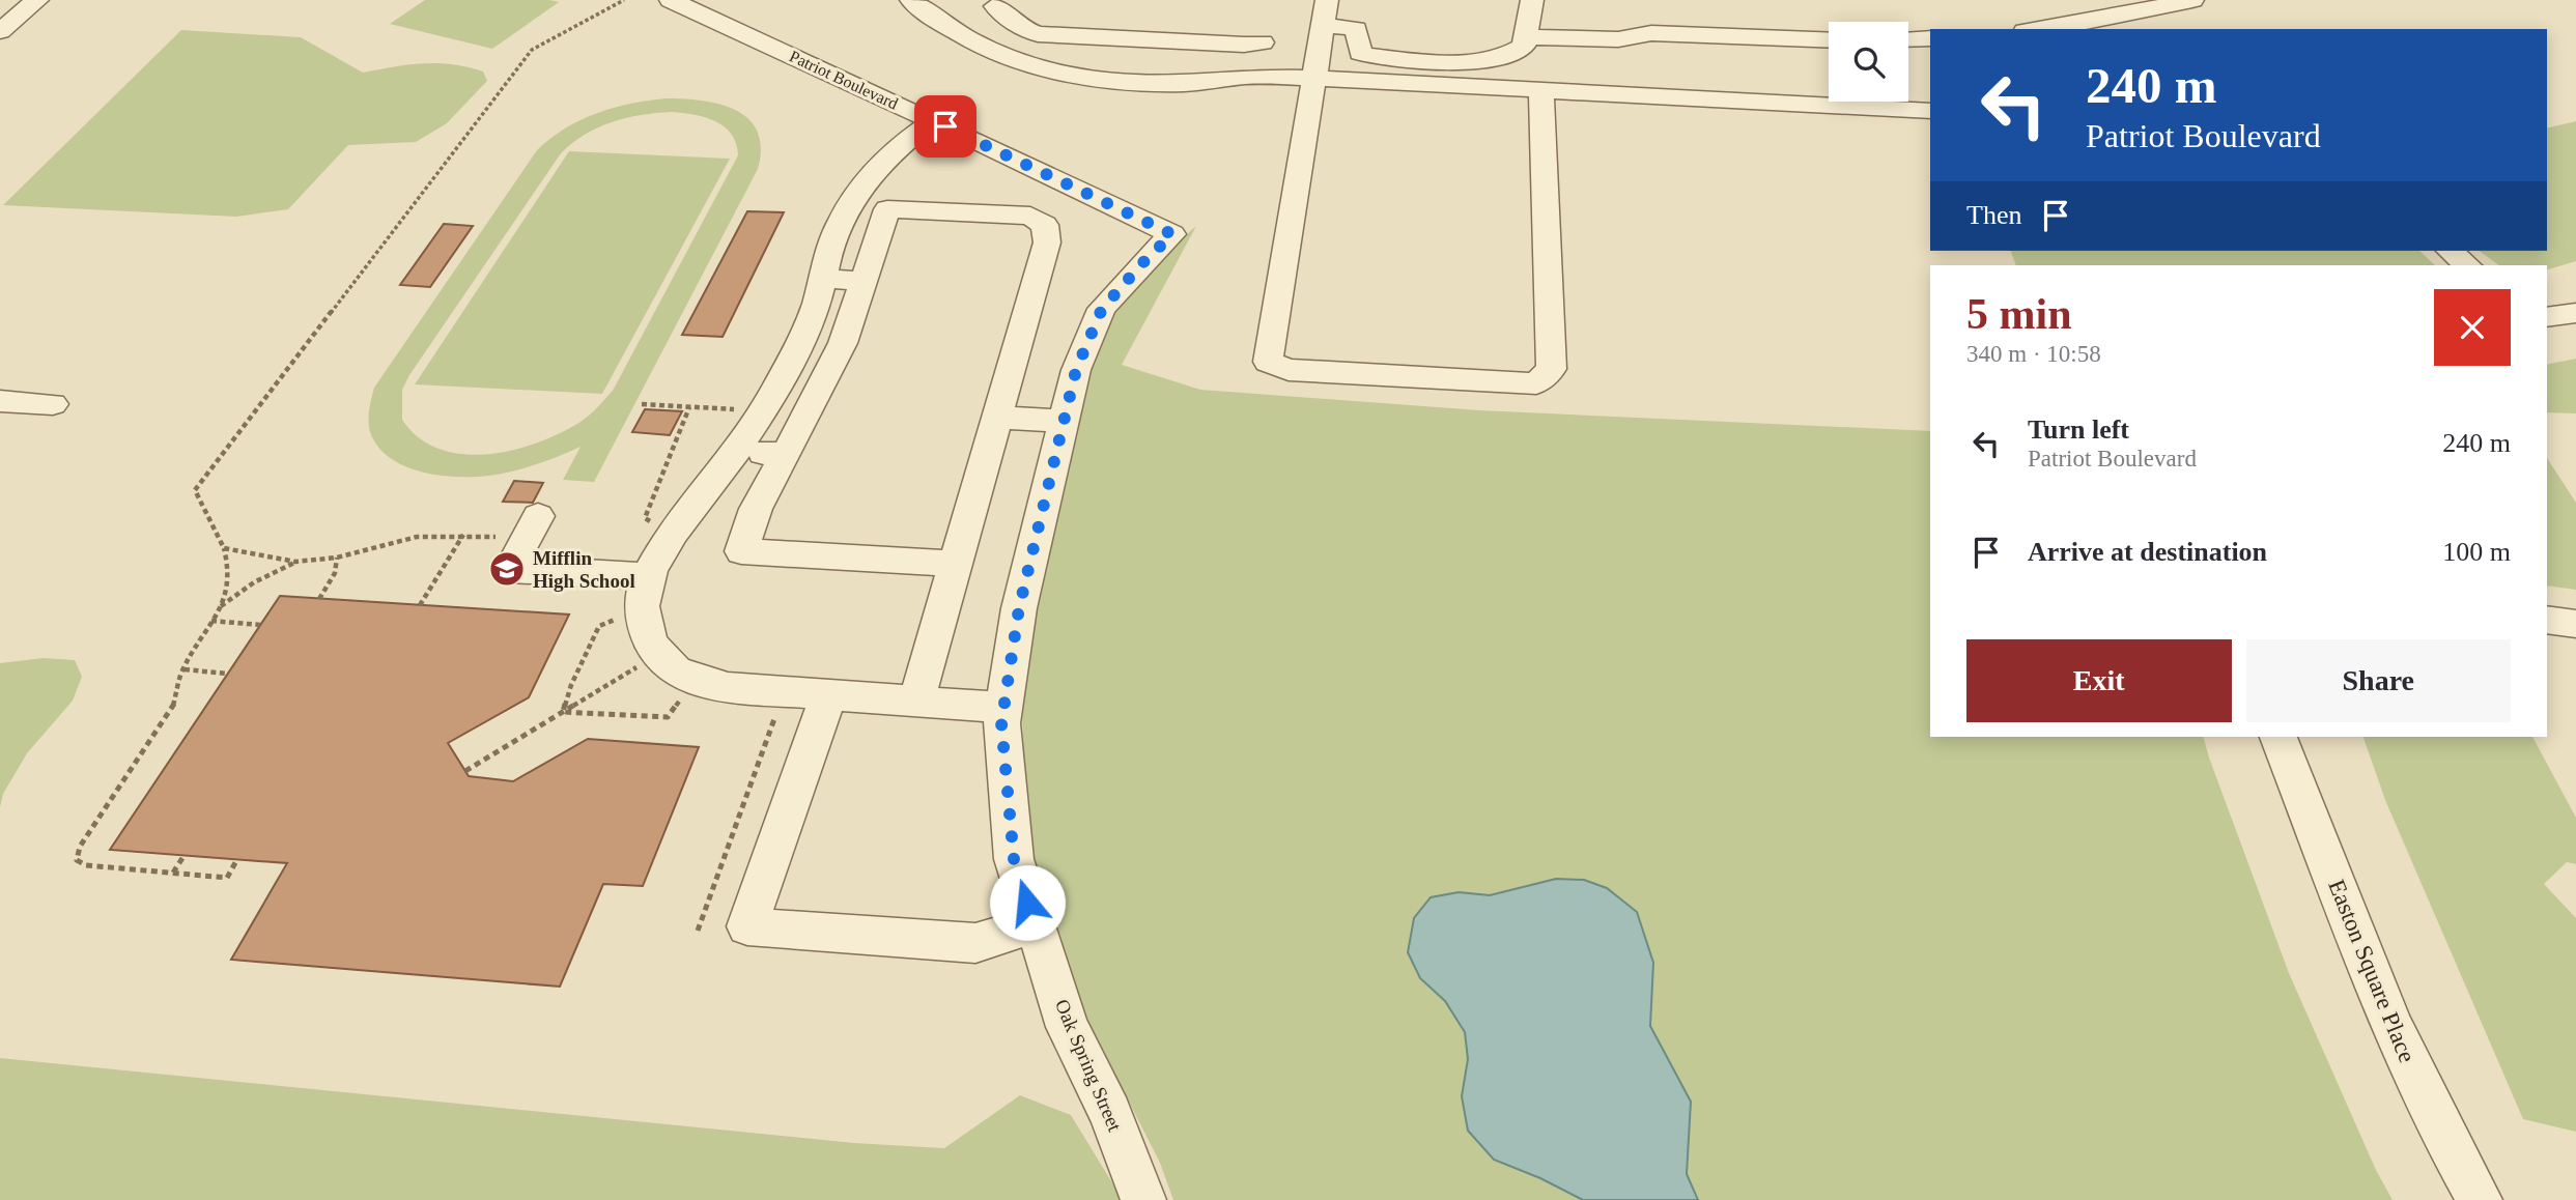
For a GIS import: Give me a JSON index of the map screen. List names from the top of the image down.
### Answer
{
  "streets": {
    "street": ["Patriot Boulevard", "Easton Square Place", "Oak Spring Street"]
  },
  "crossings": [
    ["Patriot Boulevard", "Oak Spring Street"]
  ],
  "places": {
    "school or university": ["Mifflin High School"]
  },
  "page": {
    "turn": ["240 m", "Patriot Boulevard"],
    "then": "Then",
    "heading": ["5 min", "340 m · 10:58"],
    "list": [
      {
        "name": "Turn left",
        "note": "Patriot Boulevard",
        "value": "240 m"
      },
      {
        "name": "Arrive at destination",
        "value": "100 m"
      }
    ],
    "buttons": ["Exit", "Share"]
  }
}
